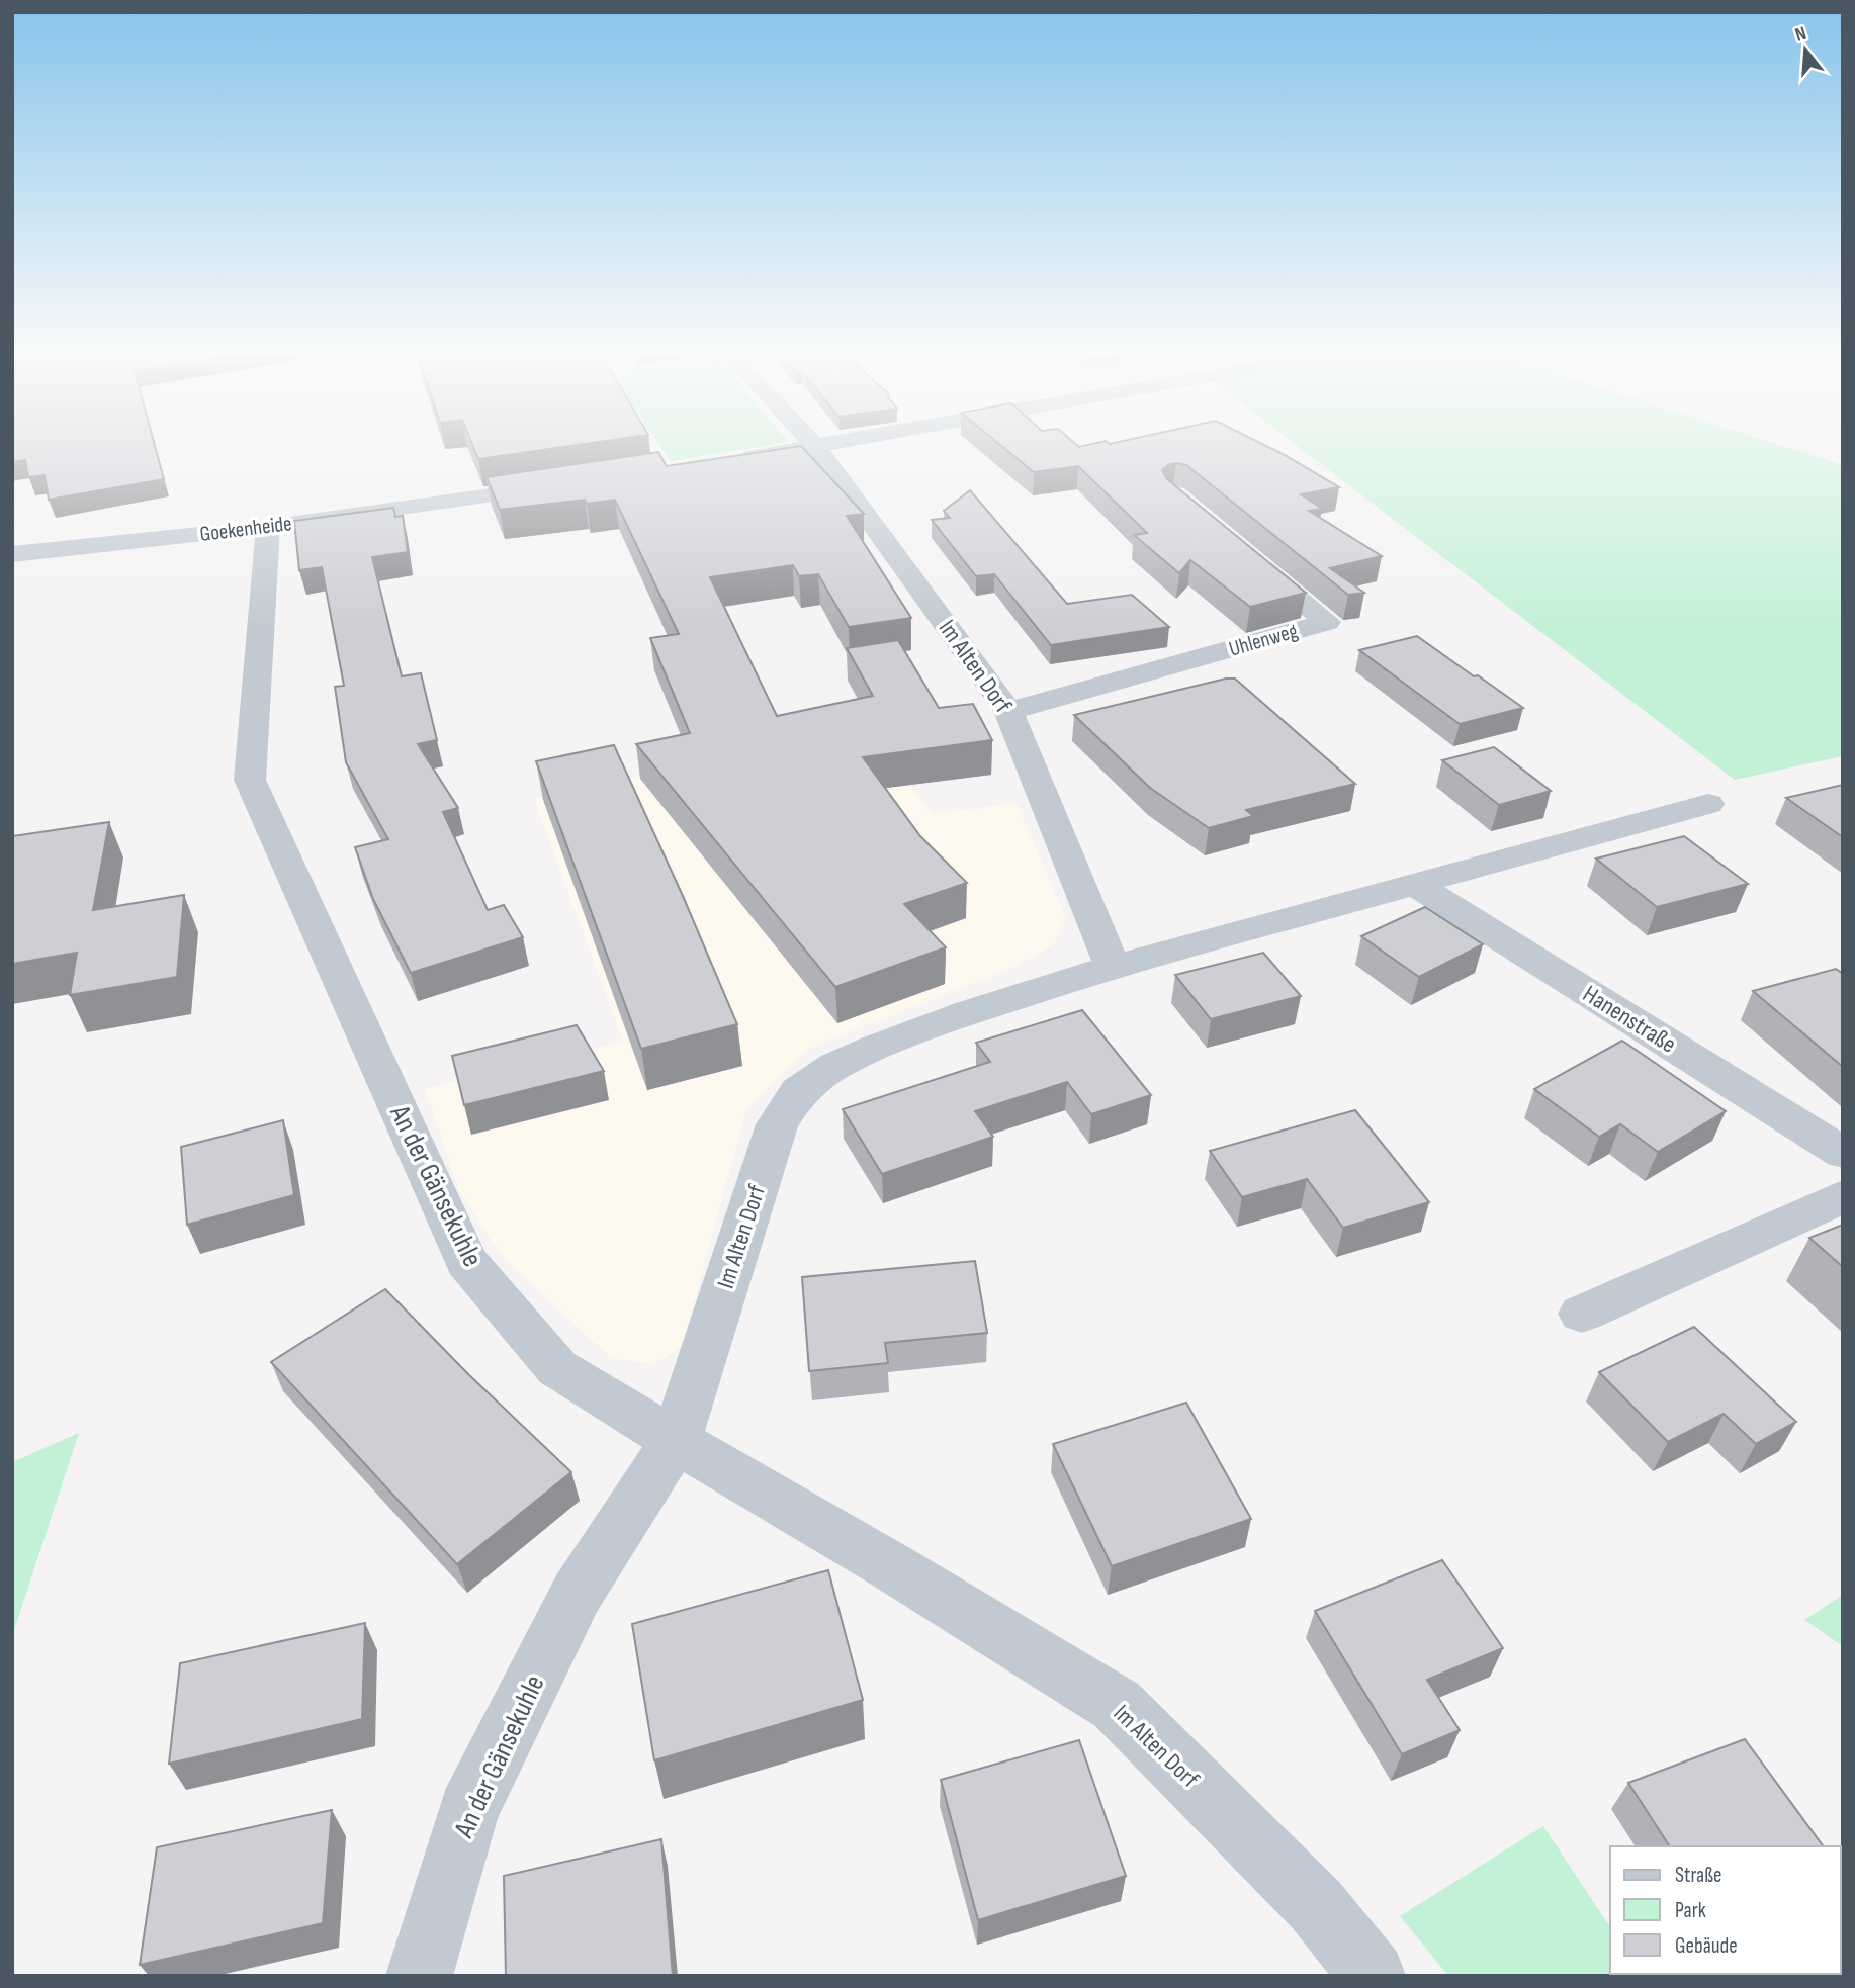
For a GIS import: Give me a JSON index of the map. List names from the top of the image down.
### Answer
{
  "streets": {
    "street": [
      "Goekenheide",
      "Uhlenweg",
      "Im Alten Dorf",
      "Hanenstraße",
      "An der Gänsekuhle"
    ]
  },
  "crossings": [
    ["Goekenheide", "An der Gänsekuhle"],
    ["Uhlenweg", "Im Alten Dorf"],
    ["Im Alten Dorf", "An der Gänsekuhle"]
  ],
  "legend": ["Straße", "Park", "Gebäude"],
  "north": "top"
}
